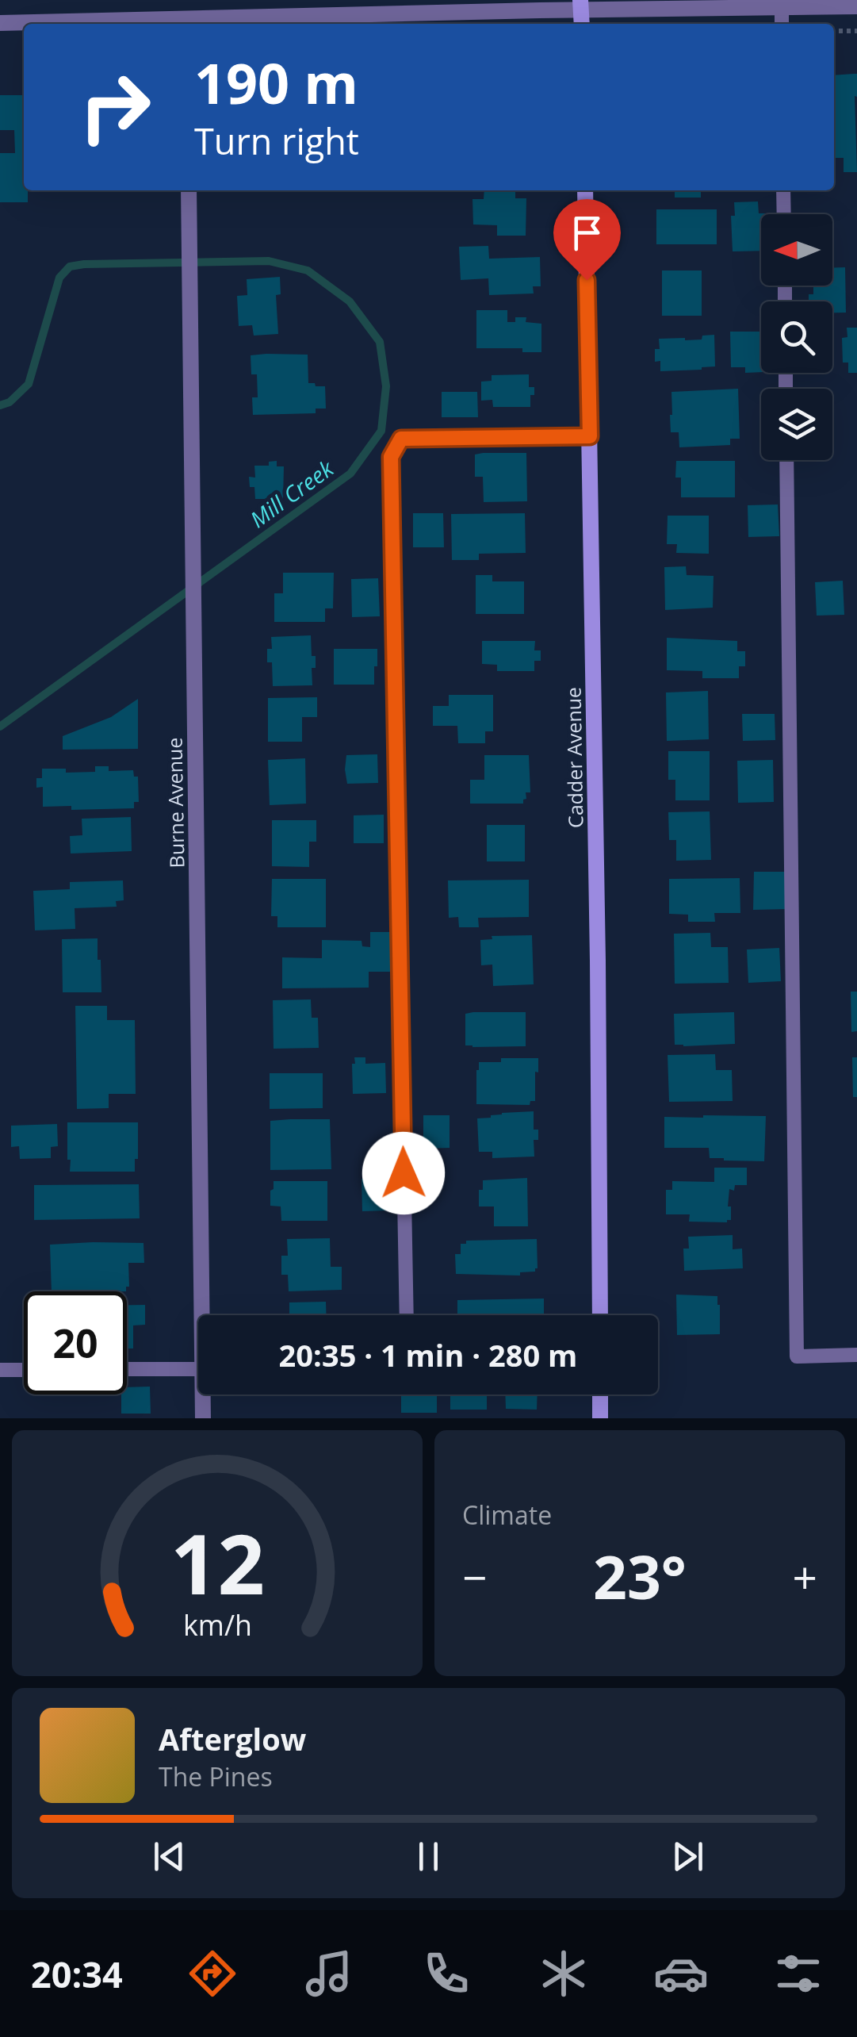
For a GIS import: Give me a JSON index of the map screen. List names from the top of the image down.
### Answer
{
  "streets": {
    "main road": ["Cadder Avenue"],
    "street": ["Burne Avenue"]
  },
  "water": ["Mill Creek"],
  "north": "left",
  "page": {
    "turn": ["190 m", "Turn right"],
    "limit": "20",
    "trip": "20:35 · 1 min · 280 m",
    "tile": "Climate",
    "heat": ["−", "23°", "+"],
    "song": ["Afterglow", "The Pines"],
    "tabs": "20:34",
    "gauge": ["12", "km/h"]
  }
}
